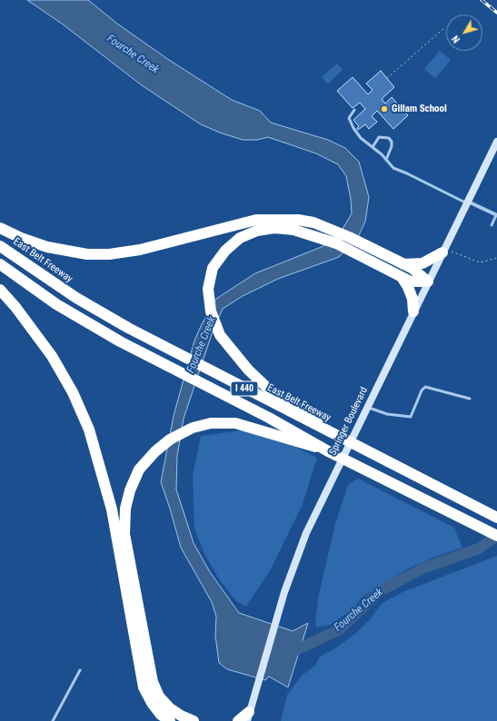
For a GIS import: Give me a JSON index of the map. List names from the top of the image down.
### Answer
{
  "streets": {
    "highway": ["East Belt Freeway", "I 440"],
    "main road": ["Springer Boulevard"]
  },
  "water": ["Fourche Creek"],
  "places": ["Gillam School"],
  "north": "bottom left"
}
